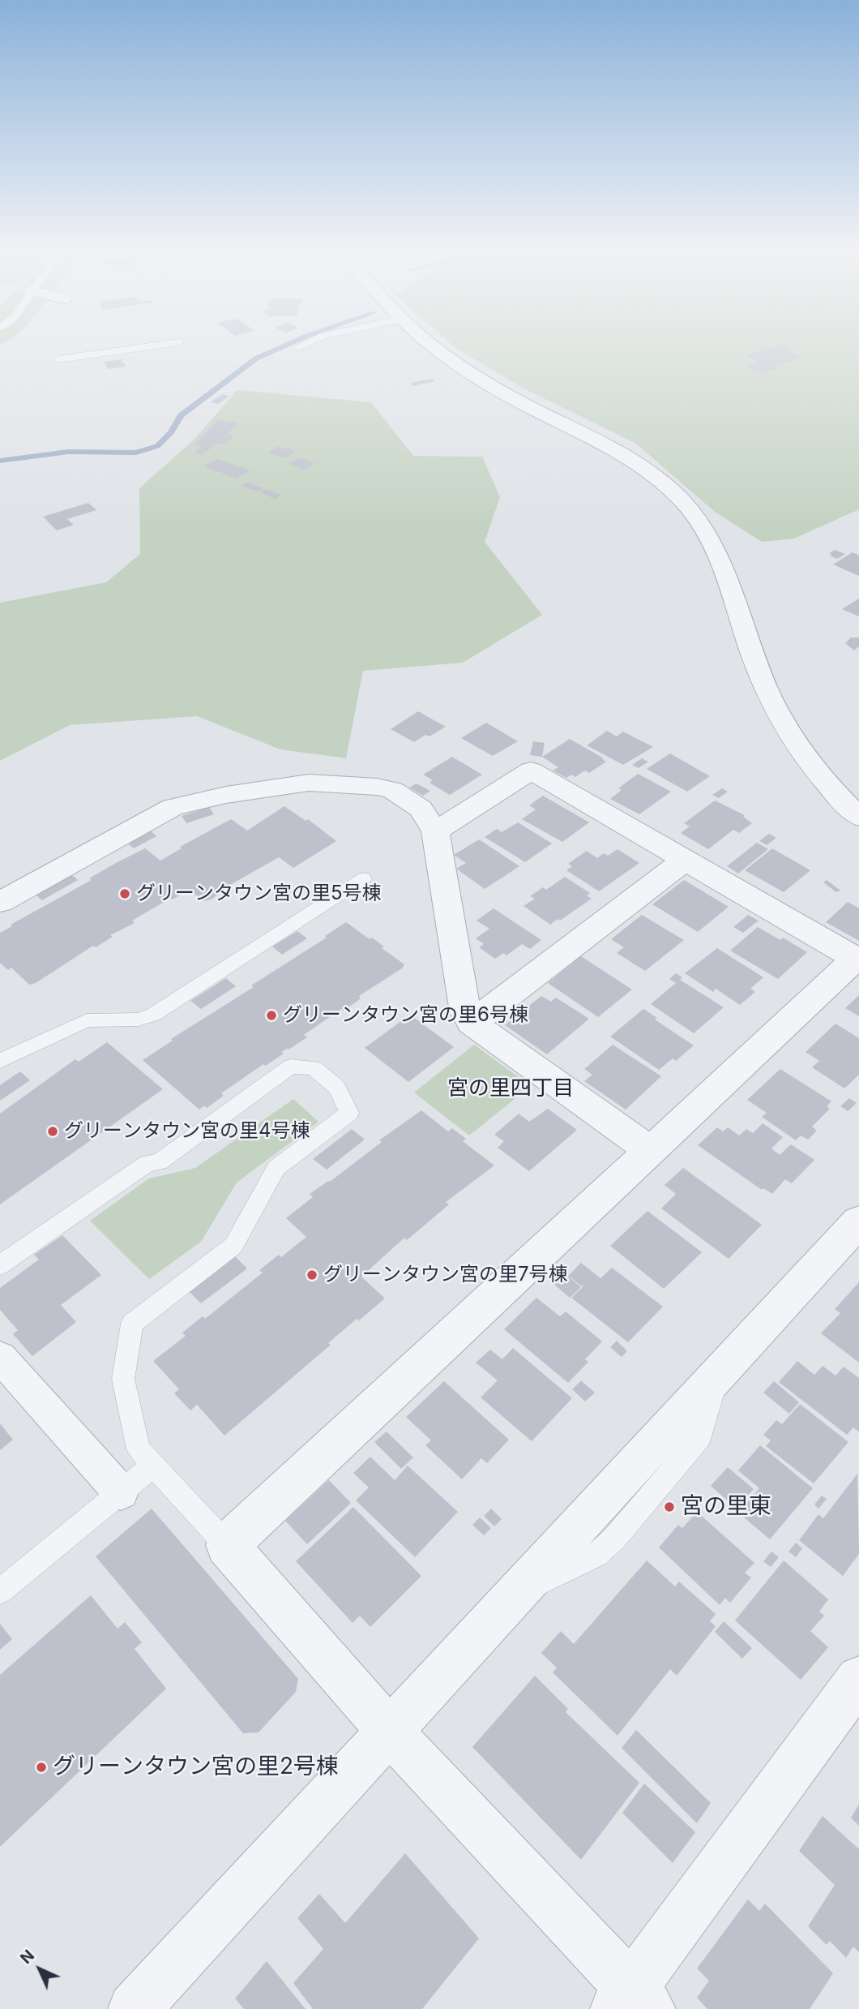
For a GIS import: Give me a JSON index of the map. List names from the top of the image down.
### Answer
{
  "districts": ["宮の里四丁目"],
  "places": [
    "グリーンタウン宮の里5号棟",
    "グリーンタウン宮の里6号棟",
    "グリーンタウン宮の里4号棟",
    "グリーンタウン宮の里7号棟",
    "宮の里東",
    "グリーンタウン宮の里2号棟"
  ],
  "north": "top left"
}
